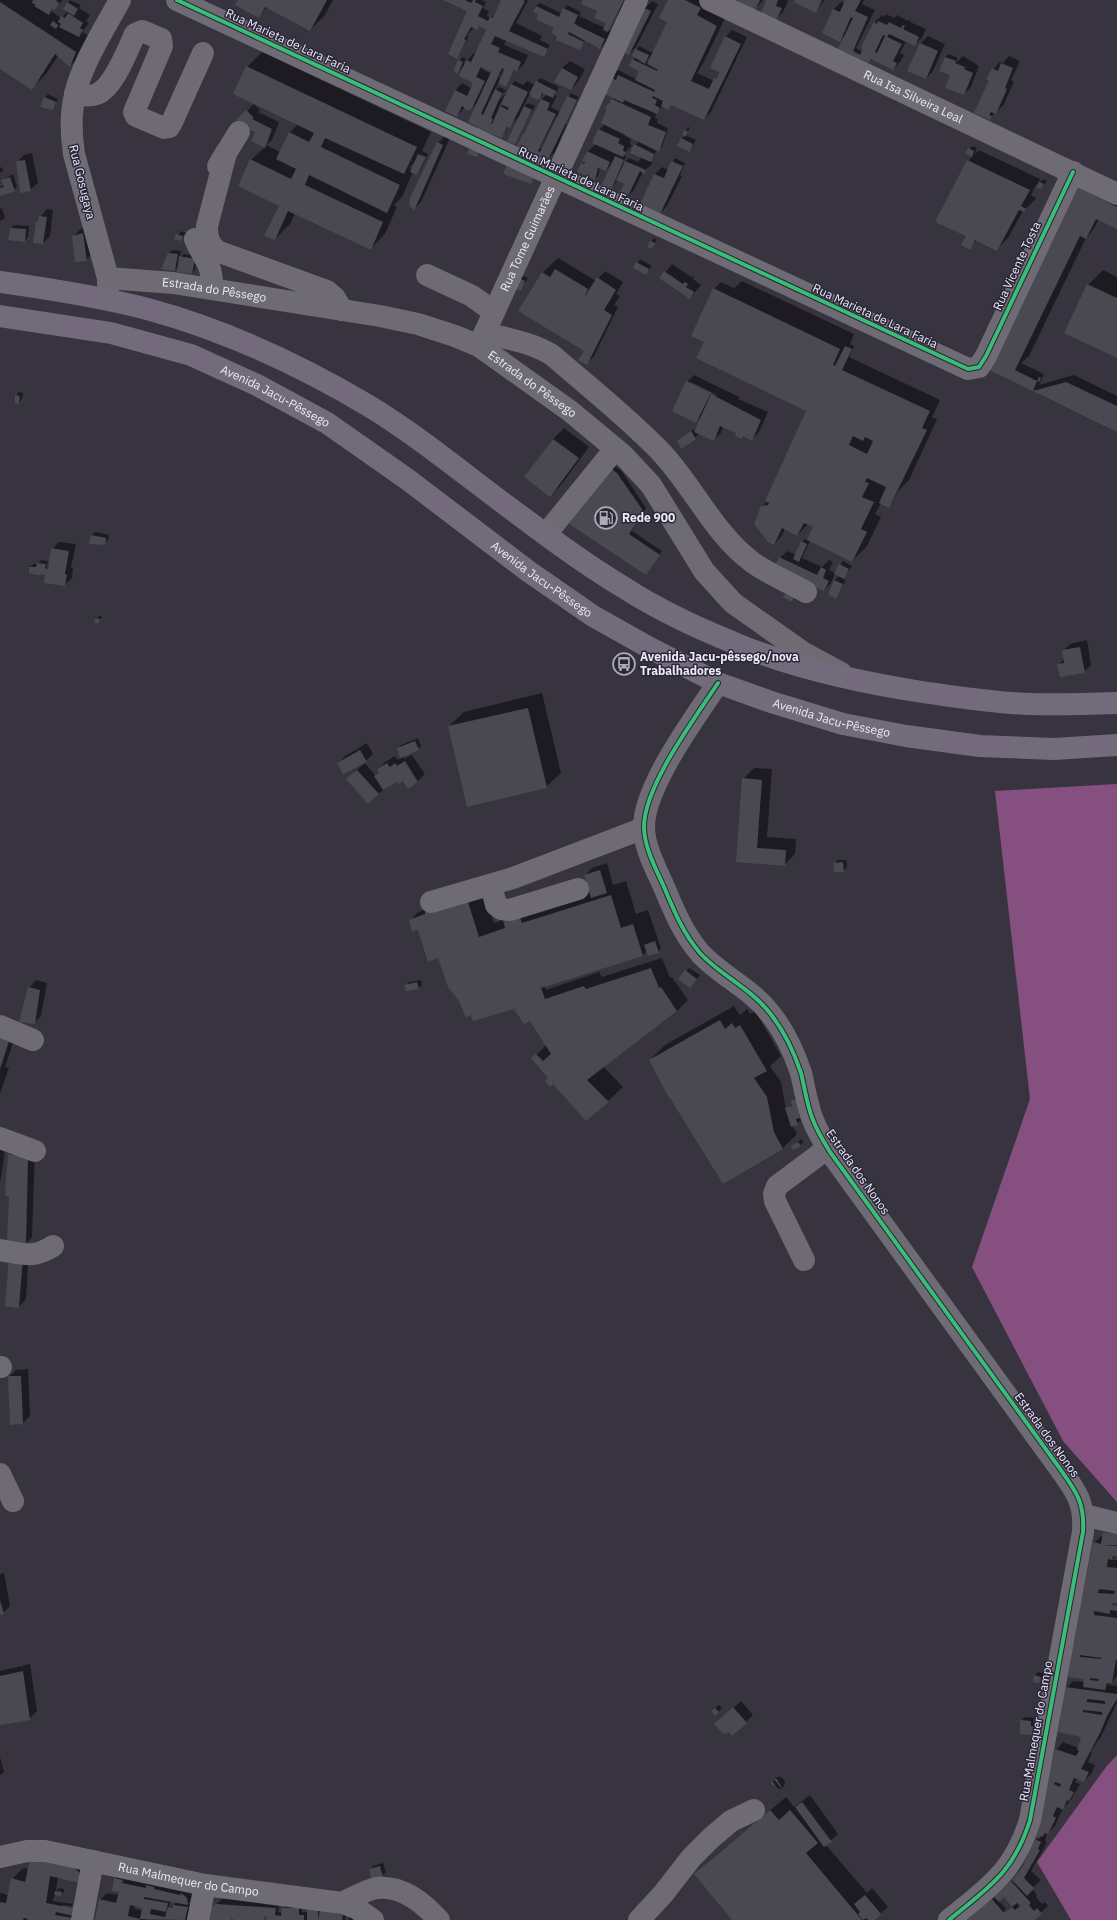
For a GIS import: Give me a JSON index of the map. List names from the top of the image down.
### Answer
{
  "streets": {
    "highway": ["Avenida Jacu-Pêssego"],
    "street": [
      "Rua Marieta de Lara Faria",
      "Rua Isa Silveira Leal",
      "Rua Gosugaya",
      "Rua Tome Guimarães",
      "Rua Vicente Tosta",
      "Estrada do Pêssego",
      "Estrada dos Nonos",
      "Rua Malmequer do Campo"
    ]
  },
  "crossings": [
    ["Rua Marieta de Lara Faria", "Rua Tome Guimarães"],
    ["Rua Marieta de Lara Faria", "Rua Vicente Tosta"],
    ["Rua Isa Silveira Leal", "Rua Vicente Tosta"],
    ["Rua Gosugaya", "Estrada do Pêssego"],
    ["Rua Tome Guimarães", "Estrada do Pêssego"],
    ["Avenida Jacu-Pêssego", "Estrada dos Nonos"],
    ["Estrada dos Nonos", "Rua Malmequer do Campo"]
  ],
  "places": {
    "fuel station": ["Rede 900"],
    "bus stop": ["Avenida Jacu-pêssego/nova Trabalhadores"]
  }
}
